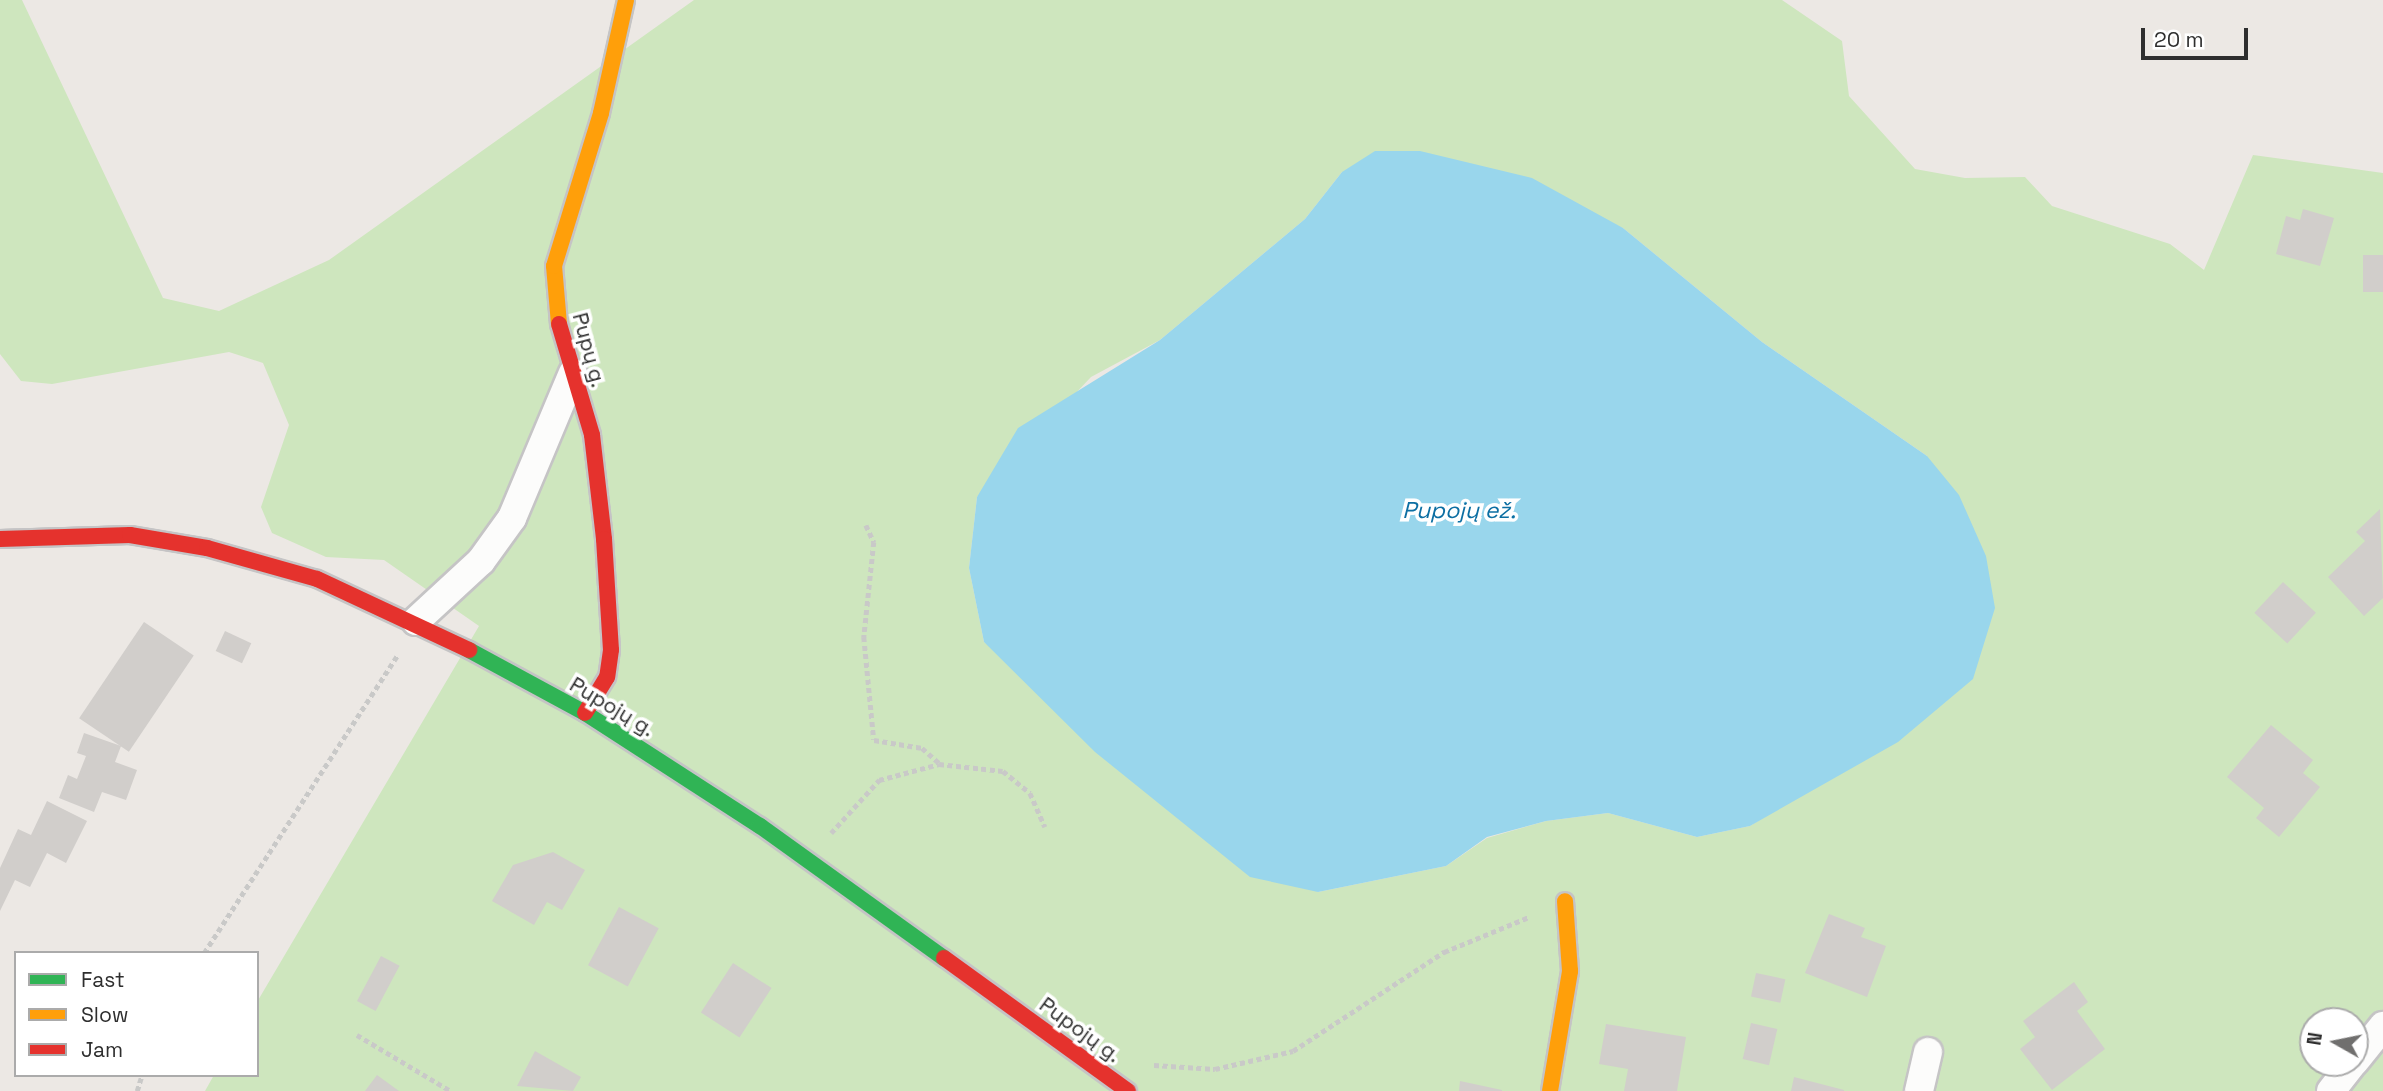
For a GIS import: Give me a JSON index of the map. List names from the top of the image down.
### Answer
{
  "streets": {
    "street": ["Pupų g.", "Pupojų g."]
  },
  "crossings": [
    ["Pupų g.", "Pupojų g."]
  ],
  "water": ["Pupojų ež."],
  "legend": ["Fast", "Slow", "Jam"],
  "scale_bar": "20 m",
  "north": "left"
}
